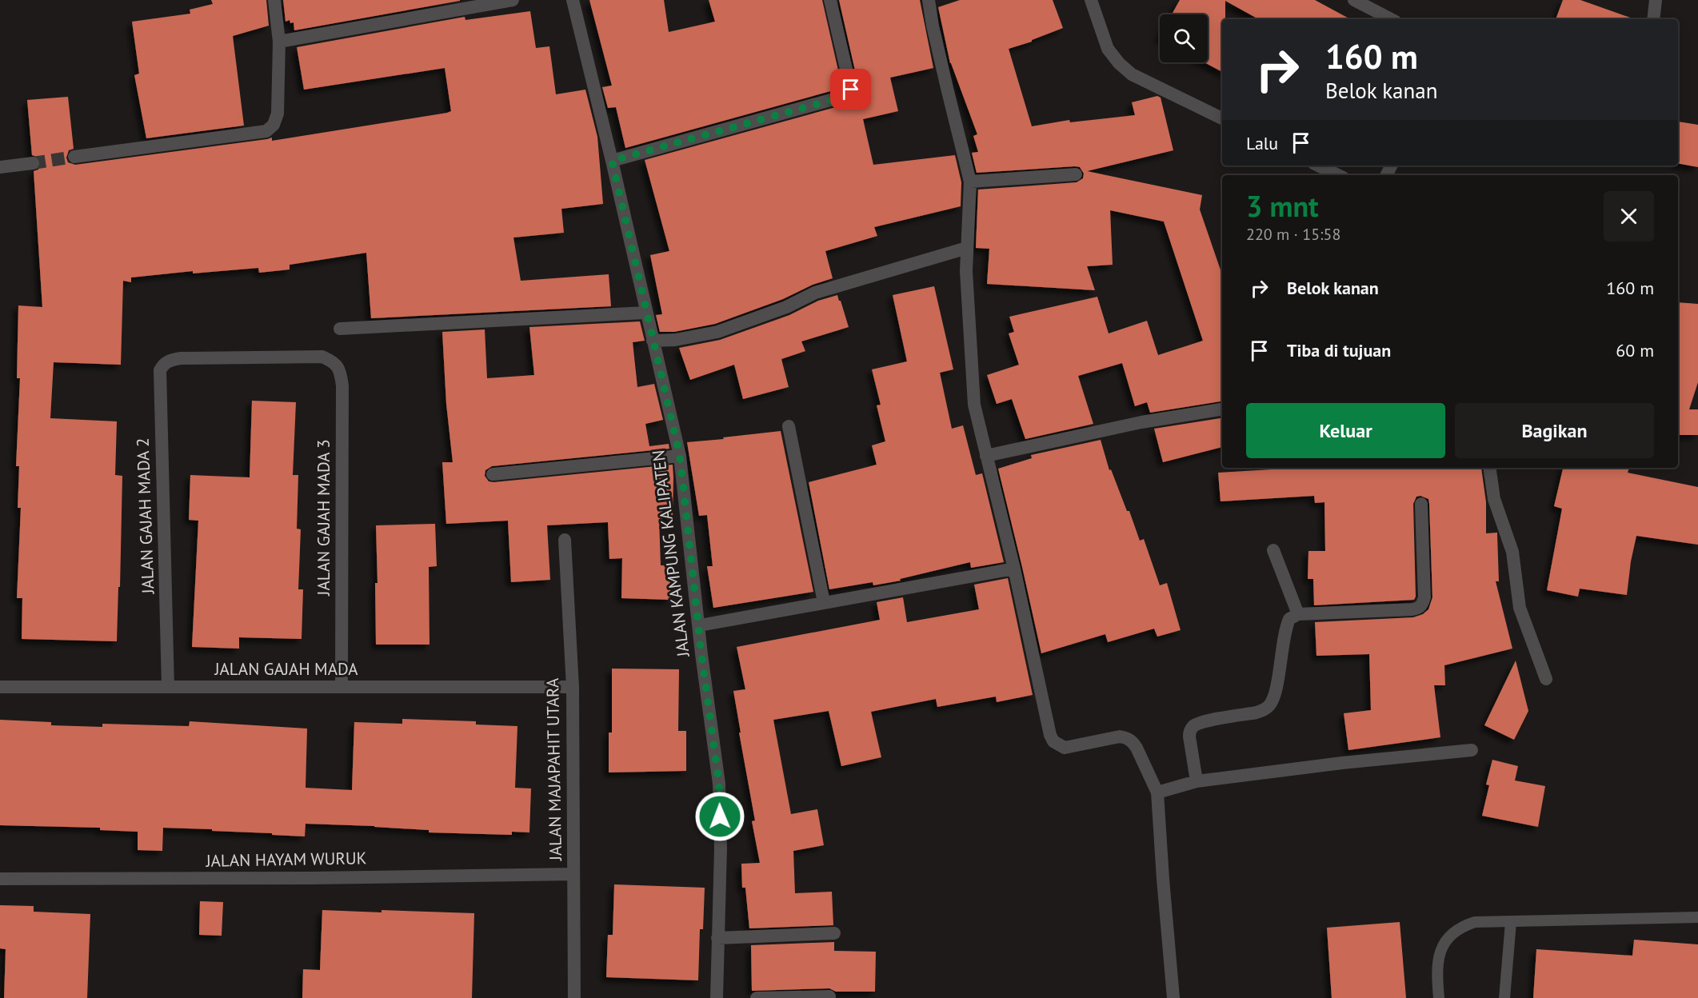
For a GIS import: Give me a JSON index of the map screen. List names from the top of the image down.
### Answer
{
  "streets": {
    "street": [
      "JALAN GAJAH MADA 2",
      "JALAN GAJAH MADA 3",
      "JALAN KAMPUNG KALIPATEN",
      "JALAN GAJAH MADA",
      "JALAN MAJAPAHIT UTARA",
      "JALAN HAYAM WURUK"
    ]
  },
  "crossings": [
    ["JALAN GAJAH MADA 2", "JALAN GAJAH MADA 3"],
    ["JALAN GAJAH MADA 2", "JALAN GAJAH MADA"],
    ["JALAN GAJAH MADA 3", "JALAN GAJAH MADA"],
    ["JALAN GAJAH MADA", "JALAN MAJAPAHIT UTARA"],
    ["JALAN MAJAPAHIT UTARA", "JALAN HAYAM WURUK"]
  ],
  "page": {
    "turn": ["160 m", "Belok kanan"],
    "then": "Lalu",
    "heading": ["3 mnt", "220 m · 15:58"],
    "list": [
      {
        "name": "Belok kanan",
        "value": "160 m"
      },
      {
        "name": "Tiba di tujuan",
        "value": "60 m"
      }
    ],
    "buttons": ["Keluar", "Bagikan"]
  }
}
